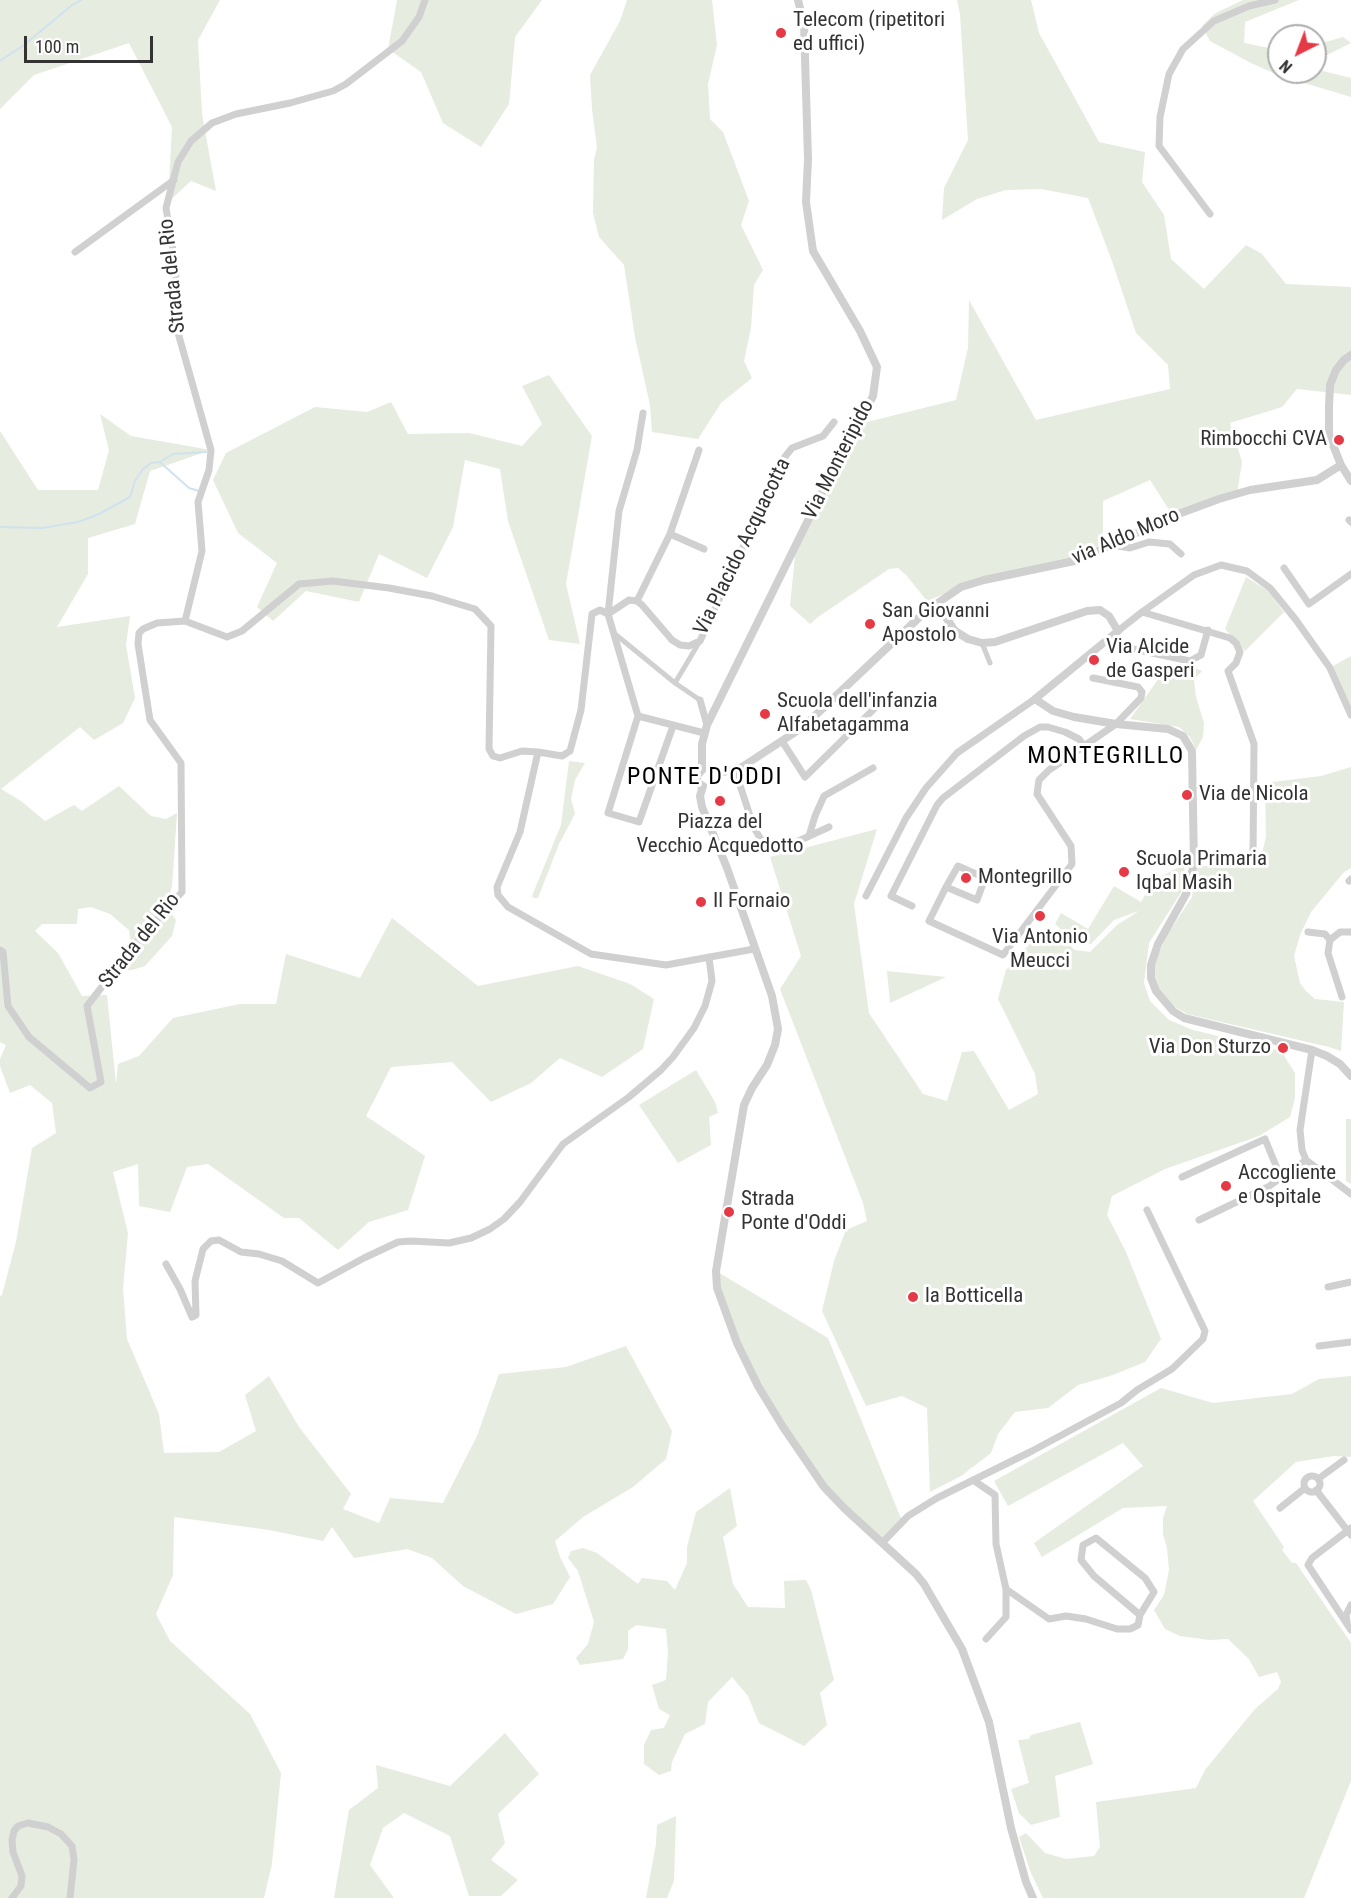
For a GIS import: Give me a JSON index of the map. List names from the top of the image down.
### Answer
{
  "streets": {
    "street": [
      "Strada del Rio",
      "Via Monteripido",
      "via Aldo Moro",
      "Via Placido Acquacotta"
    ]
  },
  "crossings": [
    ["Via Monteripido", "via Aldo Moro"]
  ],
  "districts": ["MONTEGRILLO", "PONTE D'ODDI"],
  "places": [
    "Telecom (ripetitori ed uffici)",
    "Rimbocchi CVA",
    "San Giovanni Apostolo",
    "Via Alcide de Gasperi",
    "Scuola dell'infanzia Alfabetagamma",
    "Via de Nicola",
    "Piazza del Vecchio Acquedotto",
    "Scuola Primaria Iqbal Masih",
    "Montegrillo",
    "Il Fornaio",
    "Via Antonio Meucci",
    "Via Don Sturzo",
    "Accogliente e Ospitale",
    "Strada Ponte d'Oddi",
    "la Botticella"
  ],
  "scale_bar": "100 m",
  "north": "bottom left"
}
